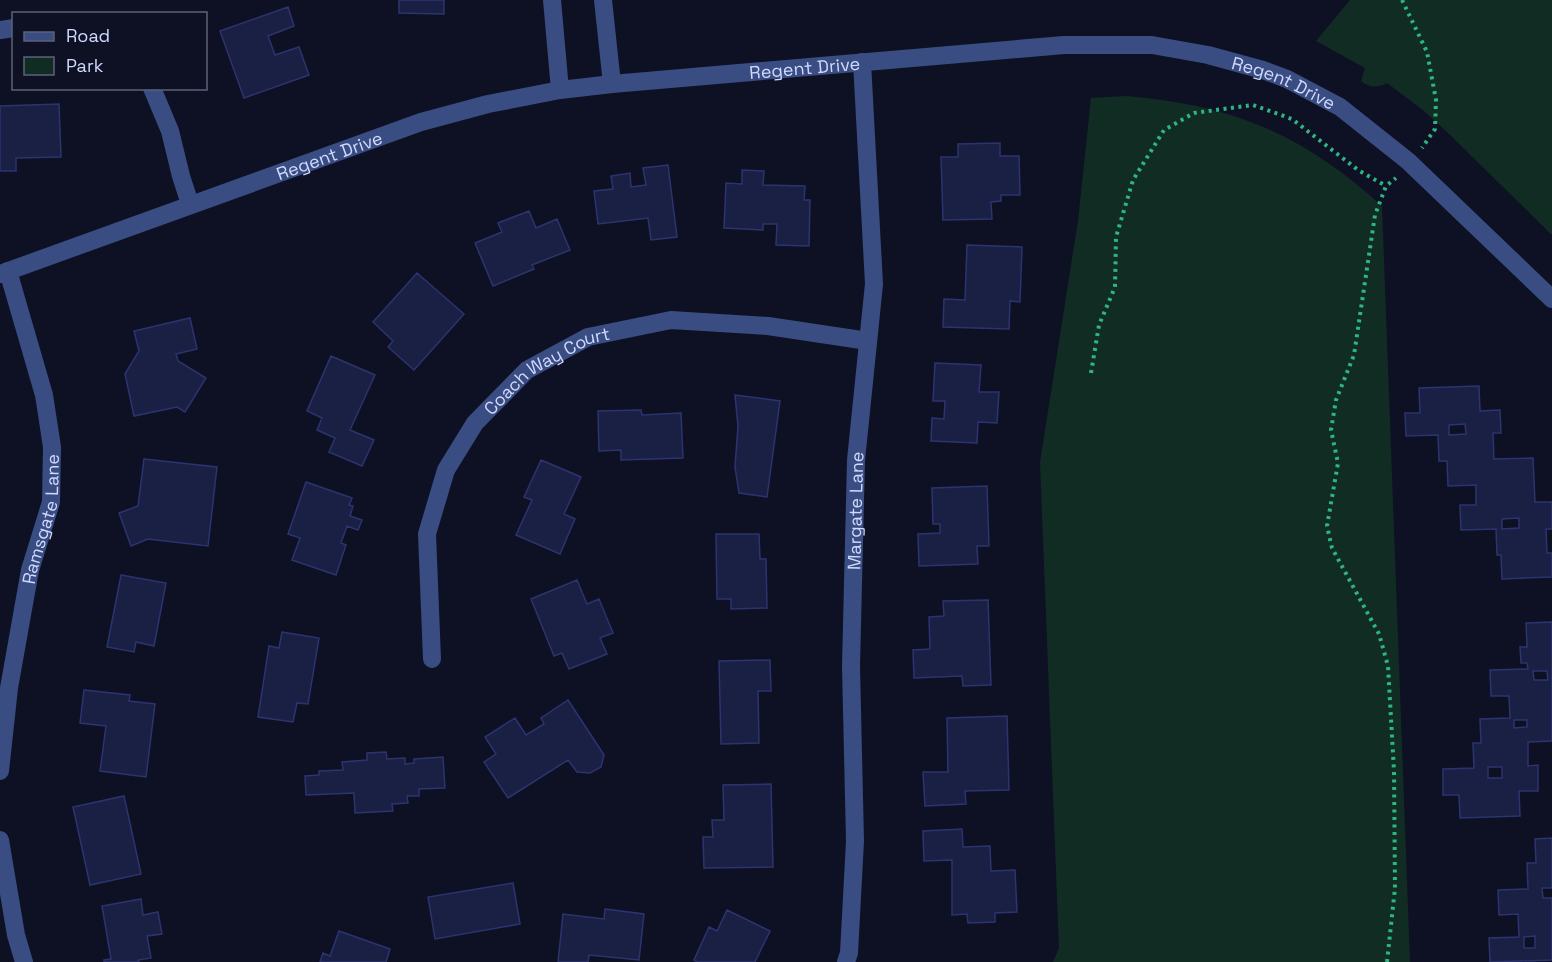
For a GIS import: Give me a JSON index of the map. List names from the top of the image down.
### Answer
{
  "streets": {
    "street": [
      "Regent Drive",
      "Coach Way Court",
      "Margate Lane",
      "Ramsgate Lane"
    ]
  },
  "crossings": [
    ["Regent Drive", "Margate Lane"],
    ["Regent Drive", "Ramsgate Lane"],
    ["Coach Way Court", "Margate Lane"]
  ],
  "legend": ["Road", "Park"]
}
